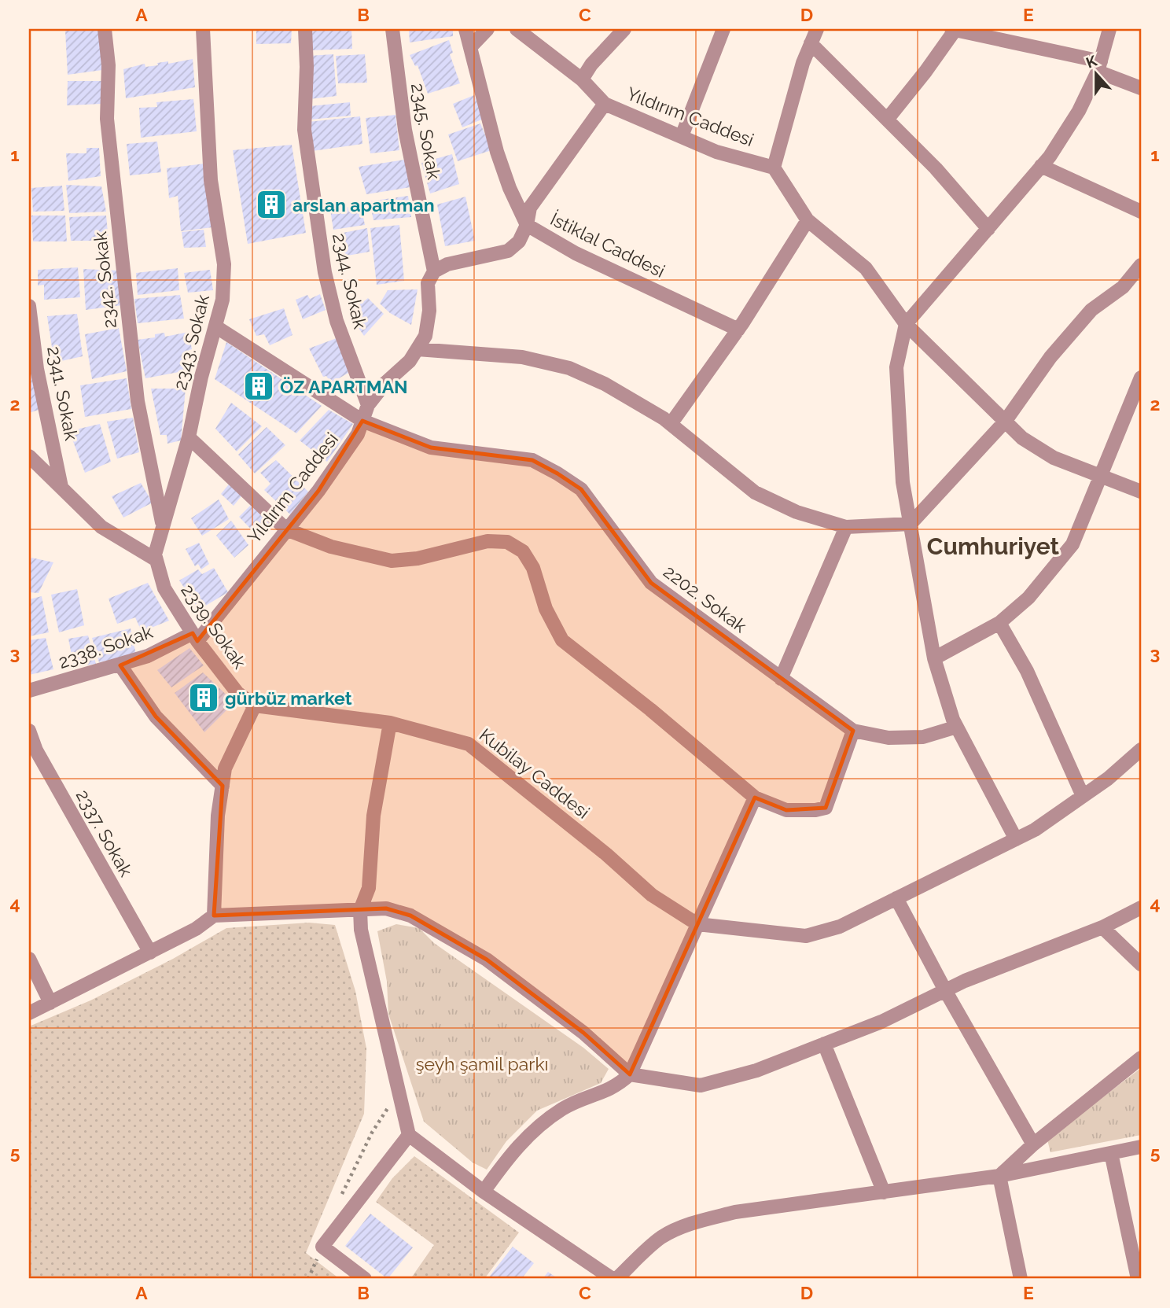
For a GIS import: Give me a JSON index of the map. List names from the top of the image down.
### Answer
{
  "streets": {
    "street": [
      "Yıldırım Caddesi",
      "2345. Sokak",
      "İstiklal Caddesi",
      "2342. Sokak",
      "2344. Sokak",
      "2343. Sokak",
      "2341. Sokak",
      "2202. Sokak",
      "2339. Sokak",
      "2338. Sokak",
      "Kubilay Caddesi",
      "2337. Sokak"
    ]
  },
  "crossings": [
    ["Yıldırım Caddesi", "2345. Sokak"],
    ["Yıldırım Caddesi", "İstiklal Caddesi"],
    ["Yıldırım Caddesi", "2344. Sokak"],
    ["Yıldırım Caddesi", "2202. Sokak"],
    ["Yıldırım Caddesi", "2339. Sokak"],
    ["Yıldırım Caddesi", "2338. Sokak"],
    ["2342. Sokak", "2343. Sokak"],
    ["2343. Sokak", "2202. Sokak"],
    ["2343. Sokak", "2339. Sokak"],
    ["2339. Sokak", "2338. Sokak"],
    ["2339. Sokak", "Kubilay Caddesi"]
  ],
  "districts": ["Cumhuriyet"],
  "parks": ["şeyh şamil parkı"],
  "places": {
    "building": ["arslan apartman", "ÖZ APARTMAN", "gürbüz market"]
  },
  "north": "top",
  "grid": {
    "columns": [
      "A",
      "B",
      "C",
      "D",
      "E"
    ],
    "rows": [
      "1",
      "2",
      "3",
      "4",
      "5"
    ]
  }
}
